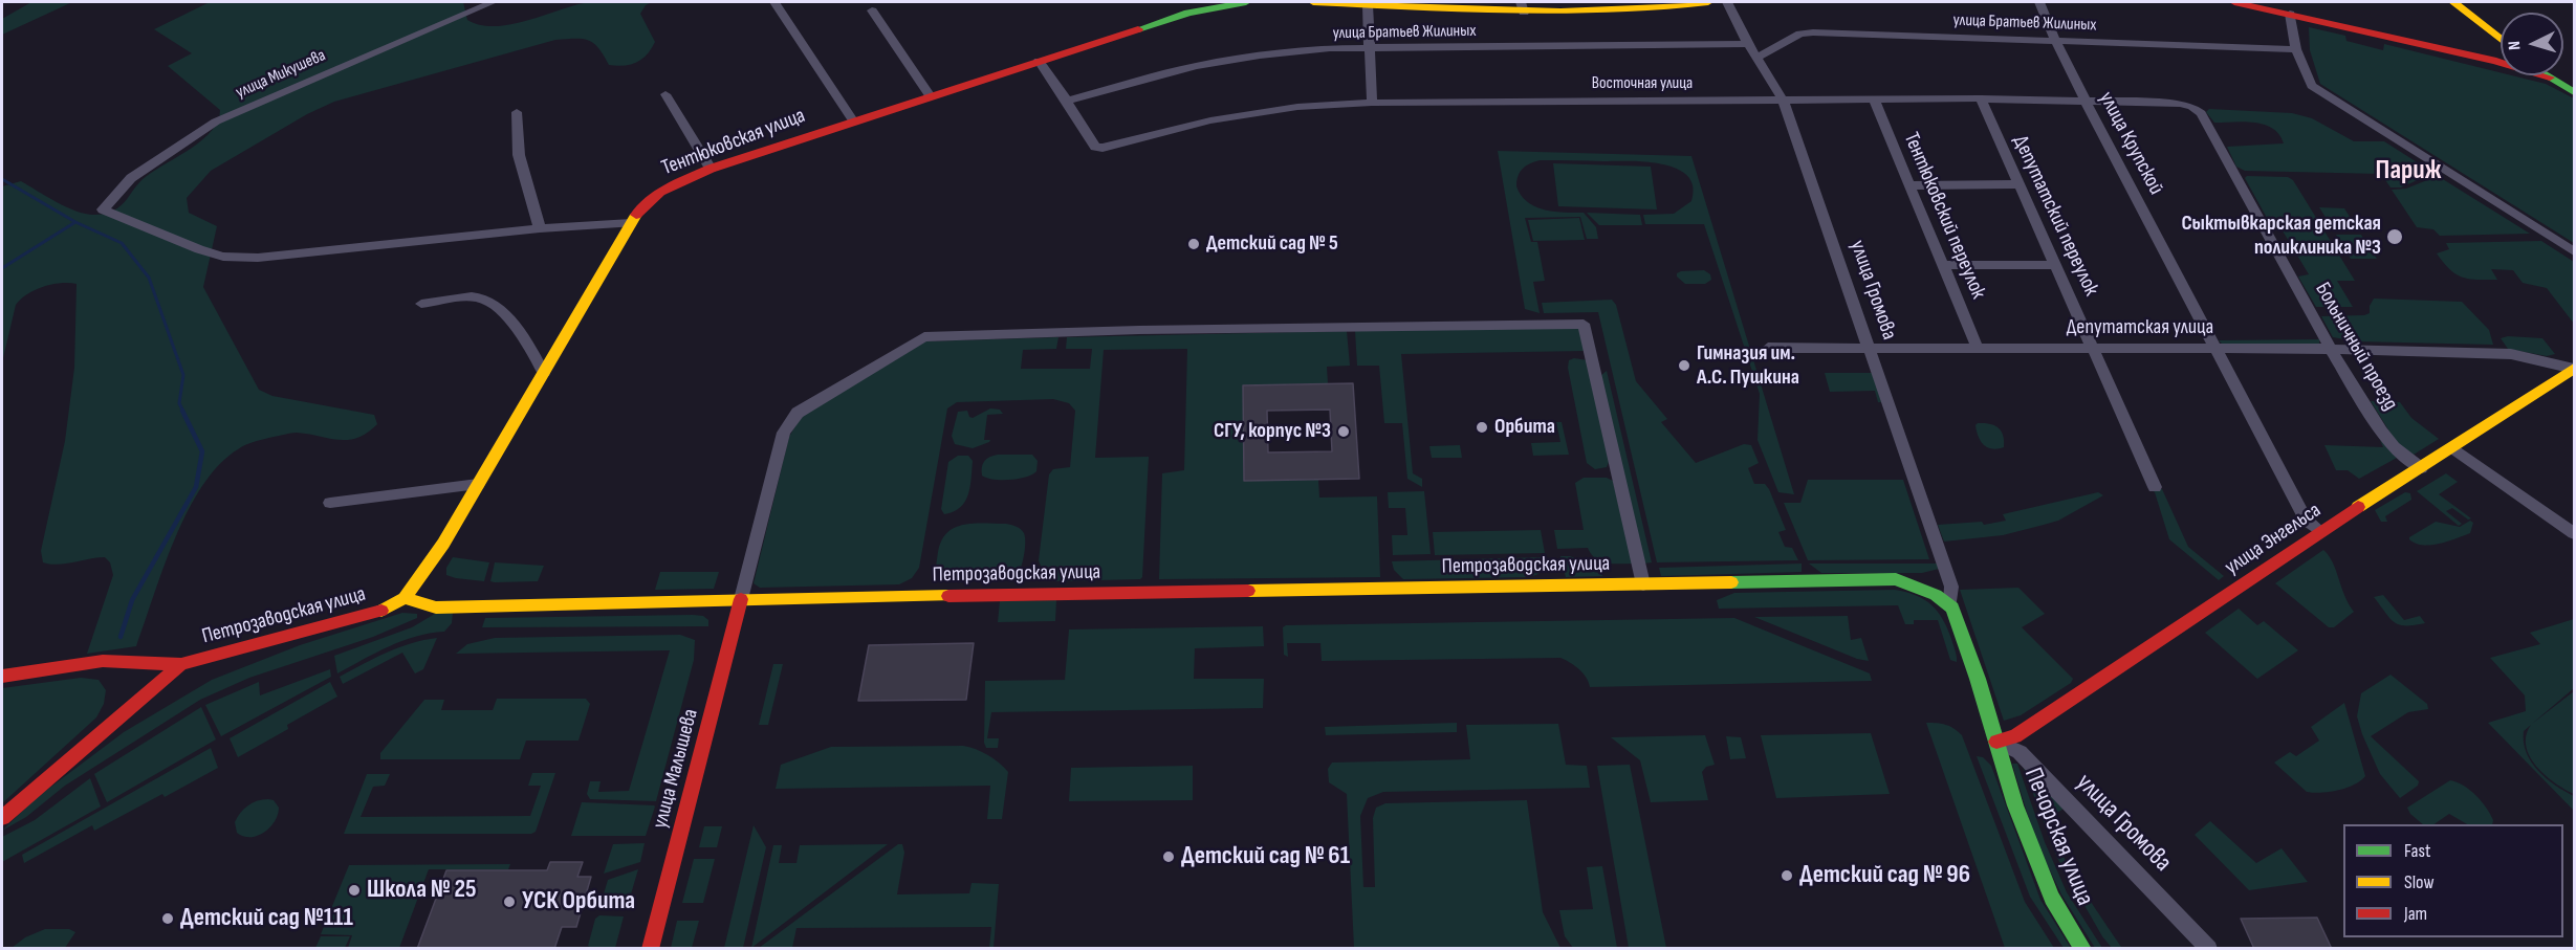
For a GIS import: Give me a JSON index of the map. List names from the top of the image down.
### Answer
{
  "streets": {
    "street": [
      "улица Братьев Жилиных",
      "улица Микушева",
      "Восточная улица",
      "Тентюковская улица",
      "улица Крупской",
      "Тентюковский переулок",
      "Депутатский переулок",
      "улица Громова",
      "Депутатская улица",
      "Больничный проезд",
      "улица Энгельса",
      "Петрозаводская улица",
      "улица Малышева",
      "Печорская улица"
    ]
  },
  "crossings": [
    ["улица Братьев Жилиных", "Восточная улица"],
    ["улица Братьев Жилиных", "улица Крупской"],
    ["улица Братьев Жилиных", "улица Громова"],
    ["Восточная улица", "улица Крупской"],
    ["Восточная улица", "Тентюковский переулок"],
    ["Восточная улица", "Депутатский переулок"],
    ["Восточная улица", "улица Громова"],
    ["Восточная улица", "Больничный проезд"],
    ["Тентюковская улица", "Петрозаводская улица"],
    ["улица Крупской", "Депутатская улица"],
    ["улица Крупской", "улица Энгельса"],
    ["Тентюковский переулок", "Депутатская улица"],
    ["Депутатский переулок", "Депутатская улица"],
    ["улица Громова", "Депутатская улица"],
    ["улица Громова", "улица Энгельса"],
    ["улица Громова", "Петрозаводская улица"],
    ["улица Громова", "Печорская улица"],
    ["Депутатская улица", "Больничный проезд"],
    ["Депутатская улица", "улица Энгельса"],
    ["Больничный проезд", "улица Энгельса"],
    ["улица Энгельса", "Печорская улица"],
    ["Петрозаводская улица", "улица Малышева"]
  ],
  "districts": ["Париж"],
  "places": [
    "Сыктывкарская детская поликлиника №3",
    "Детский сад № 5",
    "Гимназия им. А.С. Пушкина",
    "Орбита",
    "СГУ, корпус №3",
    "Детский сад № 61",
    "Детский сад № 96",
    "Школа № 25",
    "УСК Орбита",
    "Детский сад №111"
  ],
  "legend": ["Fast", "Slow", "Jam"],
  "north": "left"
}
